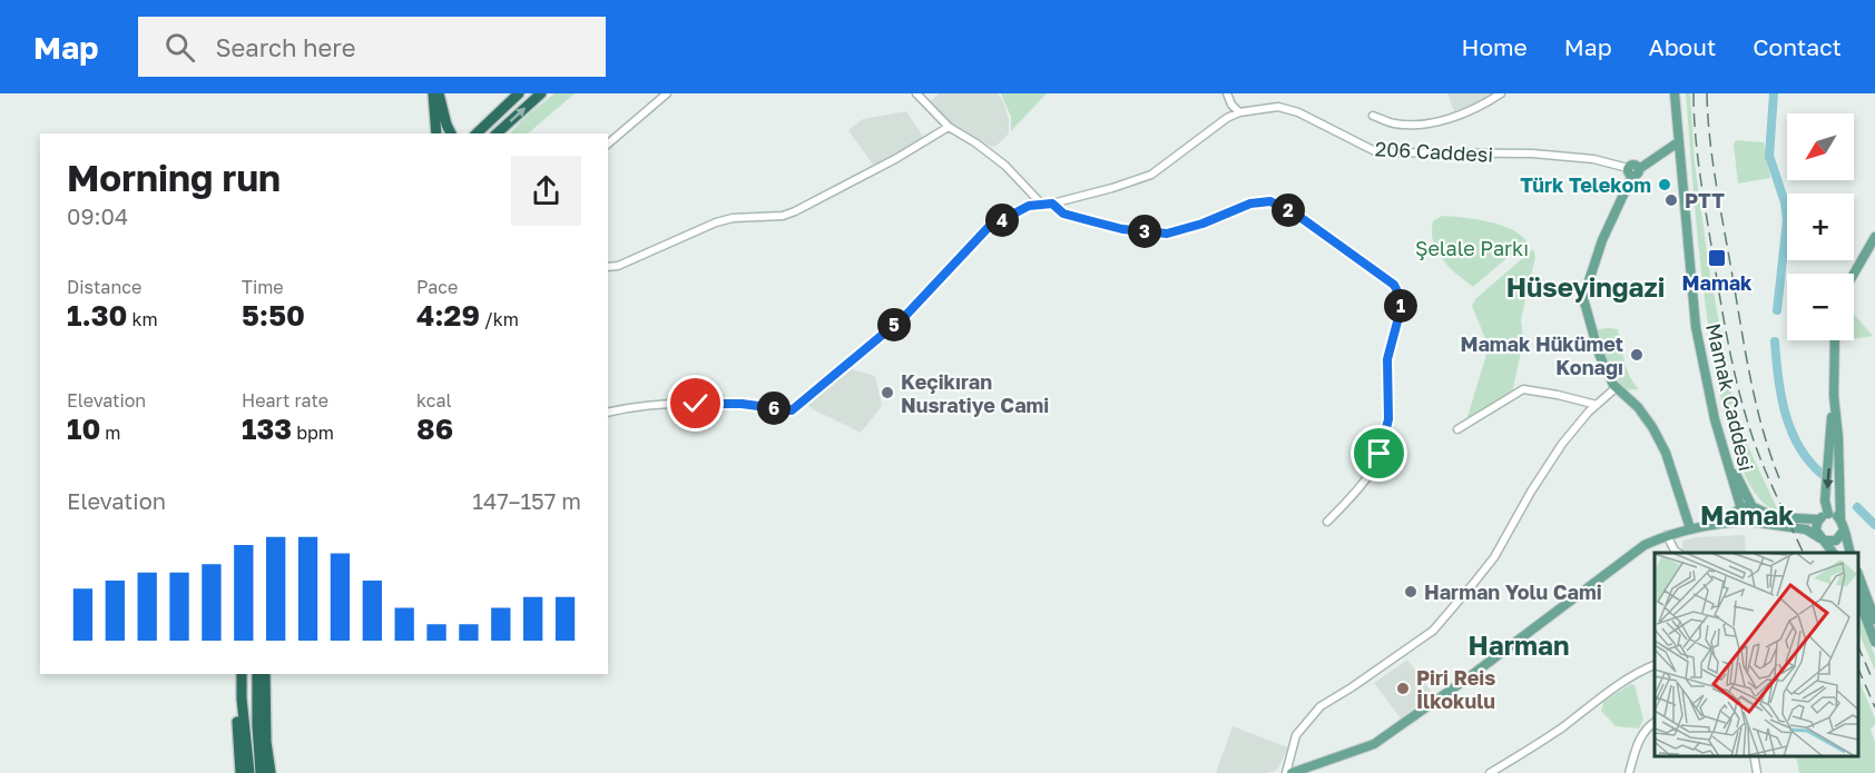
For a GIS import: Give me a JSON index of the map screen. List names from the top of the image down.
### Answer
{
  "streets": {
    "main road": ["Mamak Caddesi"],
    "street": ["206 Caddesi"]
  },
  "districts": ["Hüseyingazi", "Mamak", "Harman"],
  "parks": ["Şelale Parkı"],
  "places": {
    "other": [
      "Türk Telekom",
      "PTT",
      "Mamak Hükümet Konağı",
      "Keçikıran Nusratiye Cami",
      "Harman Yolu Cami",
      "Piri Reis İlkokulu"
    ],
    "transit": ["Mamak"]
  },
  "north": "bottom left",
  "page": {
    "header": "Map",
    "search": "Search here",
    "nav": [
      "Home",
      "Map",
      "About",
      "Contact"
    ],
    "map_buttons": ["+", "−"],
    "heading": ["Morning run", "09:04"],
    "pins": [
      "2",
      "4",
      "3",
      "1",
      "5",
      "6"
    ],
    "stats": [
      ["Distance", "1.30 km"],
      ["Time", "5:50"],
      ["Pace", "4:29 /km"],
      ["Elevation", "10 m"],
      ["Heart rate", "133 bpm"],
      ["kcal", "86"]
    ],
    "chart": ["Elevation", "147–157 m"]
  }
}
